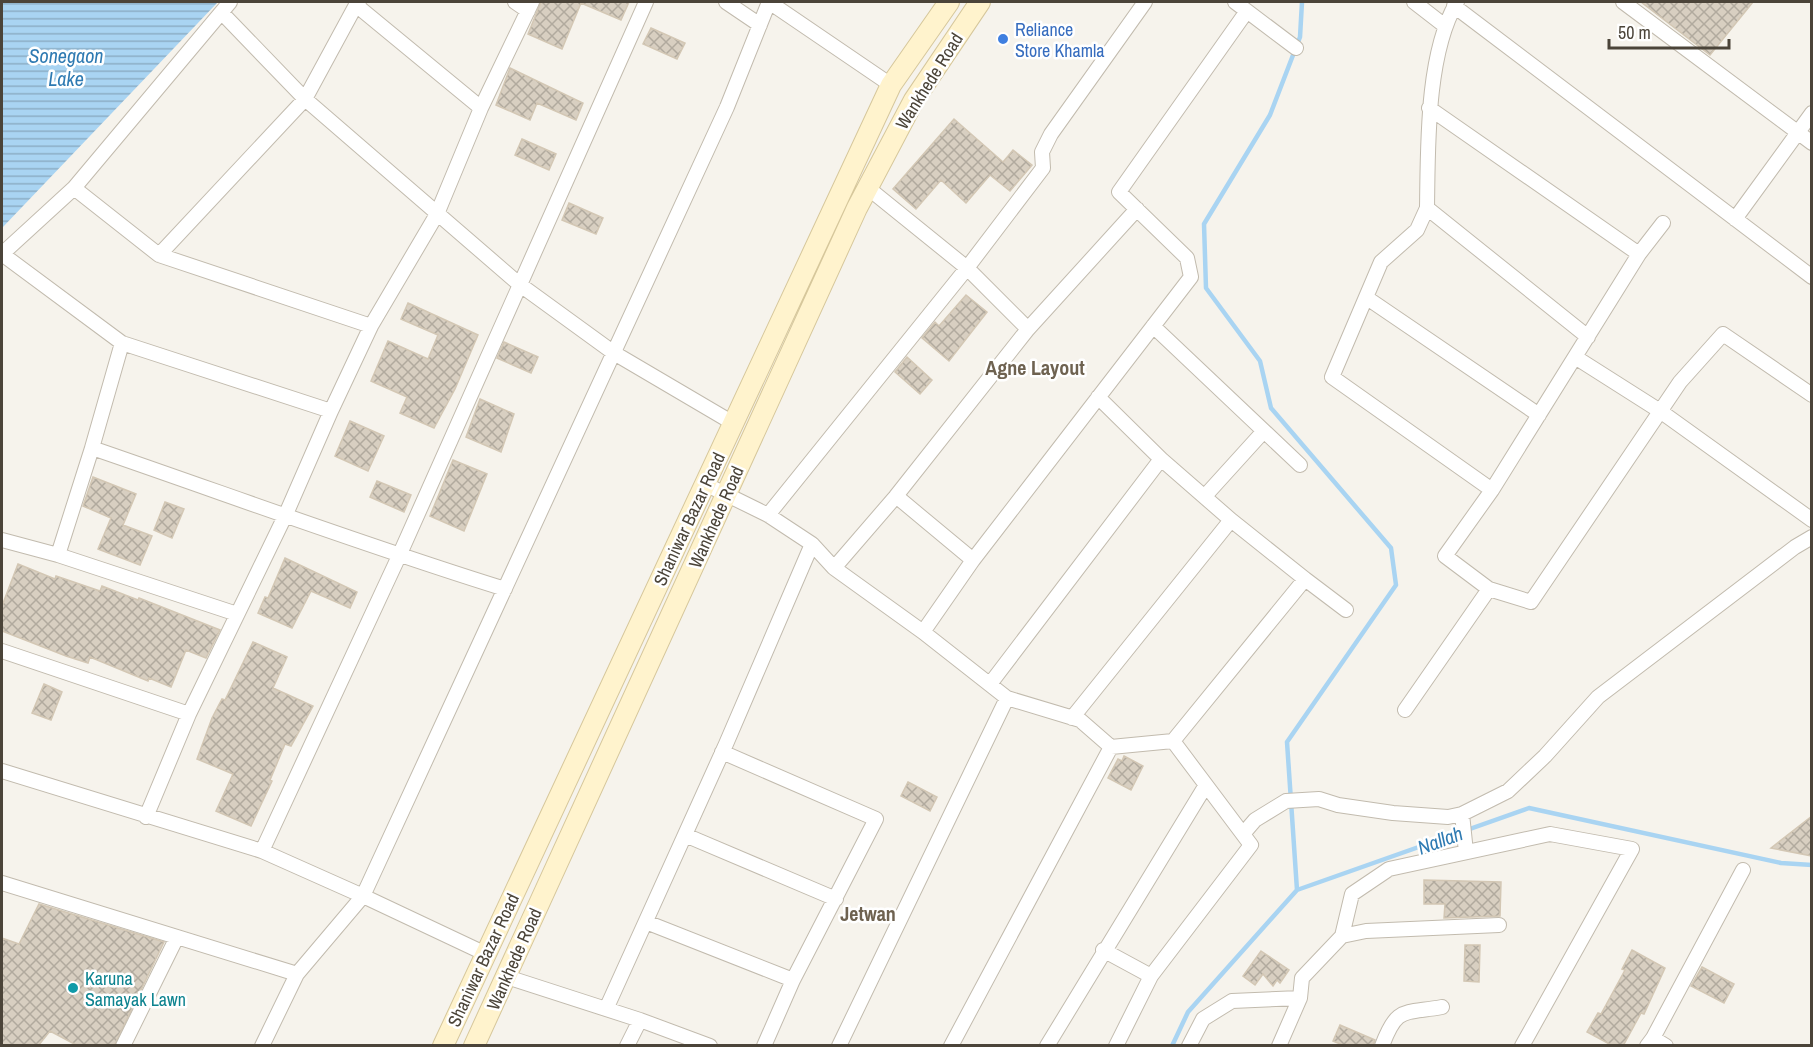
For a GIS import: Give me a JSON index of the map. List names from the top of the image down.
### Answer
{
  "streets": {
    "main road": ["Wankhede Road", "Shaniwar Bazar Road"]
  },
  "districts": ["Agne Layout", "Jetwan"],
  "water": ["Sonegaon Lake", "Nallah"],
  "places": ["Reliance Store Khamla", "Karuna Samayak Lawn"],
  "scale_bar": "50 m"
}
